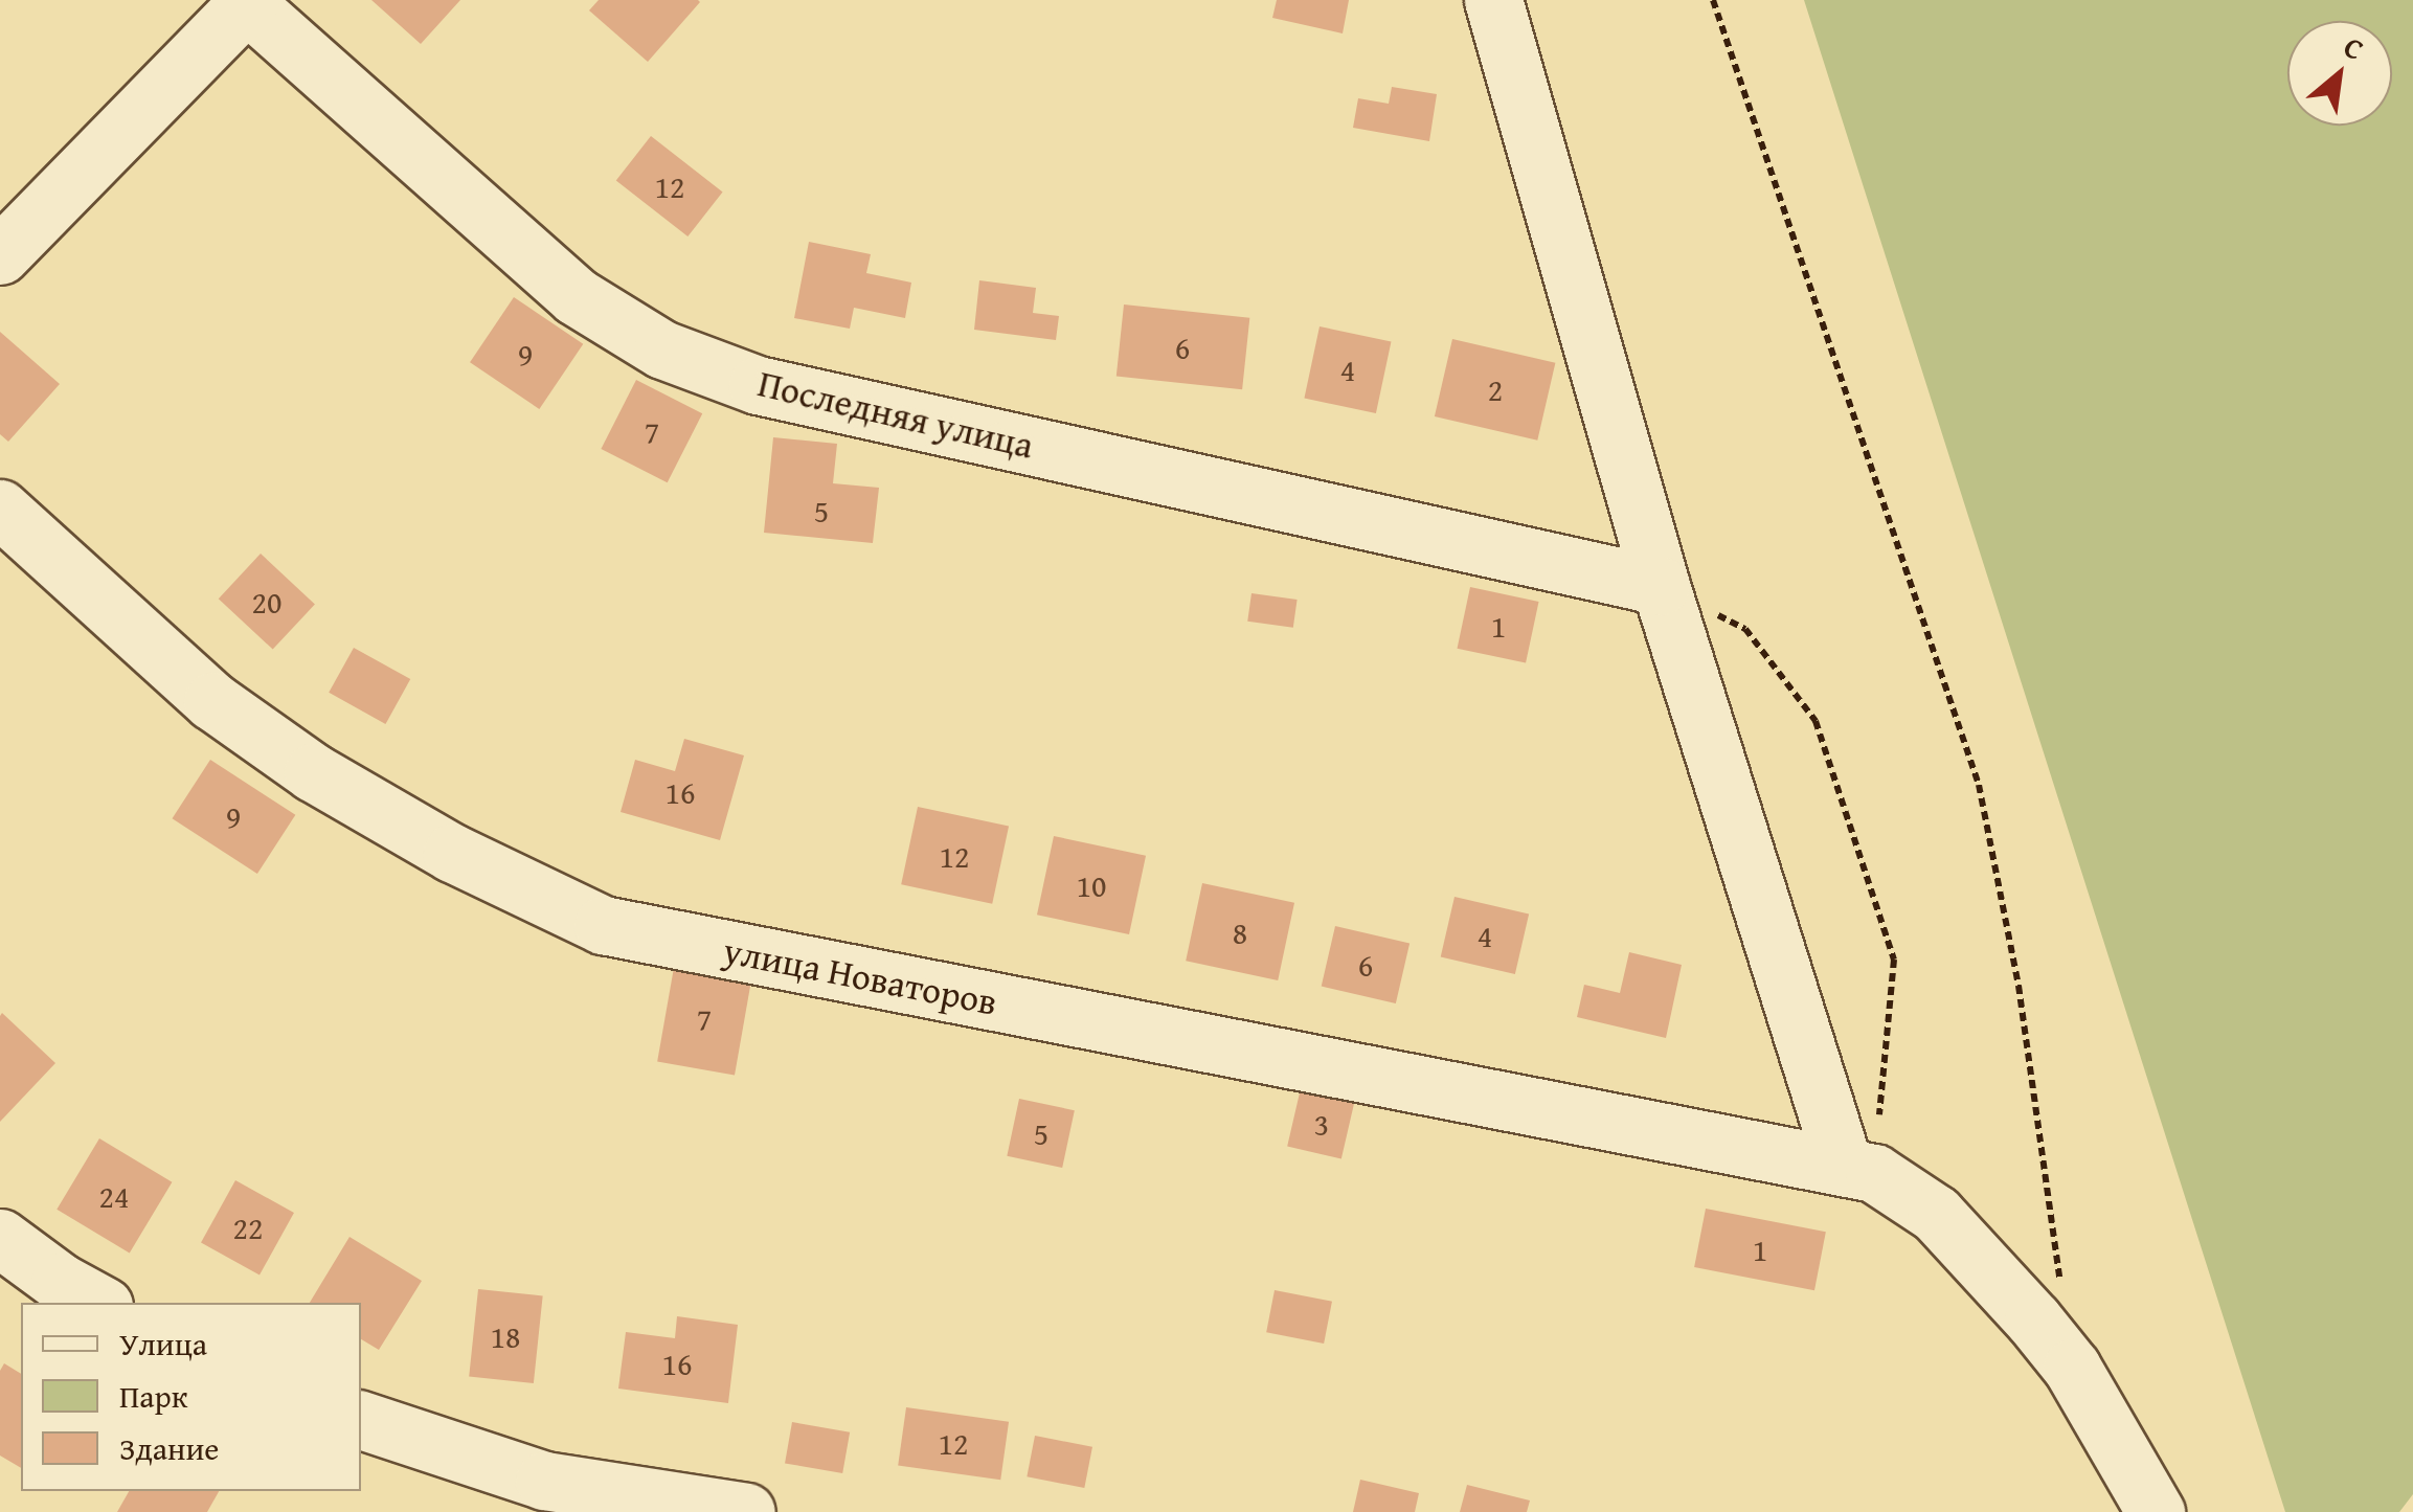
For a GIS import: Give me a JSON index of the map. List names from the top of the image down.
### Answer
{
  "streets": {
    "street": ["Последняя улица", "улица Новаторов"]
  },
  "house_numbers": [
    "12",
    "6",
    "9",
    "4",
    "2",
    "7",
    "5",
    "20",
    "1",
    "16",
    "9",
    "12",
    "10",
    "8",
    "4",
    "6",
    "7",
    "3",
    "5",
    "24",
    "22",
    "1",
    "18",
    "16",
    "12"
  ],
  "legend": ["Улица", "Парк", "Здание"],
  "north": "top right"
}
